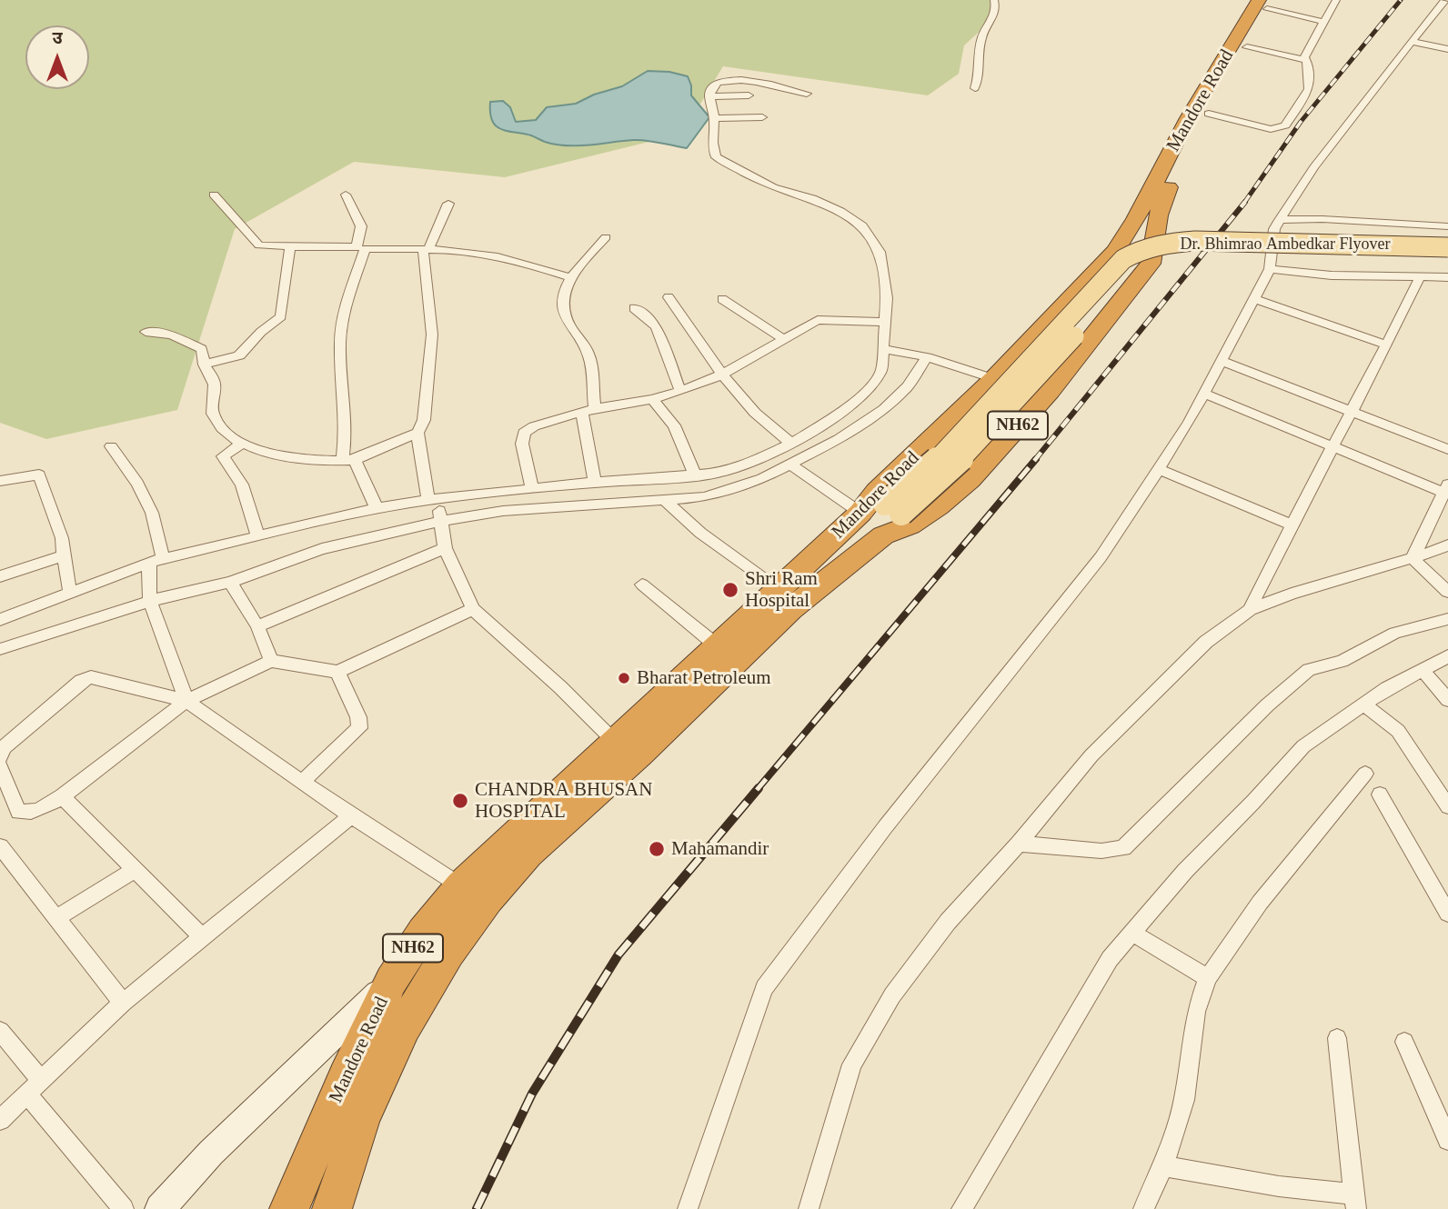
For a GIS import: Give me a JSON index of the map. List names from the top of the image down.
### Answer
{
  "streets": {
    "highway": ["Mandore Road", "NH62"],
    "main road": ["Dr. Bhimrao Ambedkar Flyover"]
  },
  "crossings": [
    ["Mandore Road", "Dr. Bhimrao Ambedkar Flyover"]
  ],
  "places": [
    "Shri Ram Hospital",
    "Bharat Petroleum",
    "CHANDRA BHUSAN HOSPITAL",
    "Mahamandir"
  ],
  "north": "top"
}
